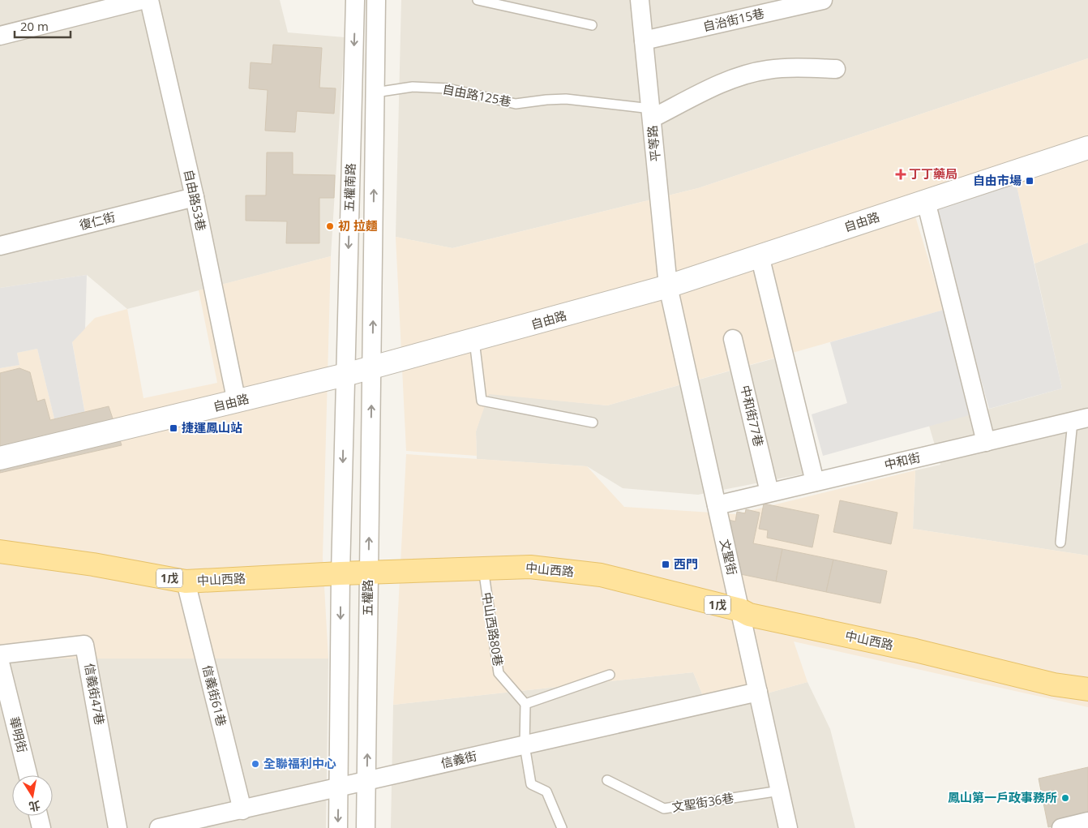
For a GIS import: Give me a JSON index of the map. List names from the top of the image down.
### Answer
{
  "streets": {
    "main road": ["中山西路", "1戊"],
    "street": [
      "自治街15巷",
      "平等路",
      "五權南路",
      "自由路53巷",
      "復仁街",
      "自由路",
      "中和街77巷",
      "中和街",
      "文聖街",
      "五權路",
      "信義街47巷",
      "信義街61巷",
      "華明街",
      "信義街"
    ],
    "lane": ["自由路125巷", "中山西路80巷", "文聖街36巷"]
  },
  "crossings": [
    ["自治街15巷", "平等路"],
    ["自由路125巷", "平等路"],
    ["自由路125巷", "五權南路"],
    ["平等路", "自由路"],
    ["平等路", "文聖街"],
    ["五權南路", "自由路"],
    ["五權南路", "五權路"],
    ["自由路53巷", "復仁街"],
    ["自由路53巷", "自由路"],
    ["自由路", "文聖街"],
    ["自由路", "五權路"],
    ["中和街77巷", "中和街"],
    ["中和街", "文聖街"],
    ["文聖街", "中山西路"],
    ["文聖街", "信義街"],
    ["文聖街", "文聖街36巷"],
    ["中山西路", "五權路"],
    ["中山西路", "中山西路80巷"],
    ["中山西路", "信義街61巷"],
    ["五權路", "信義街"],
    ["信義街61巷", "信義街"]
  ],
  "places": {
    "health": ["丁丁藥局"],
    "transit": ["自由市場", "捷運鳳山站", "西門"],
    "other": ["初 拉麵", "全聯福利中心", "鳳山第一戶政事務所"]
  },
  "scale_bar": "20 m",
  "north": "bottom"
}
